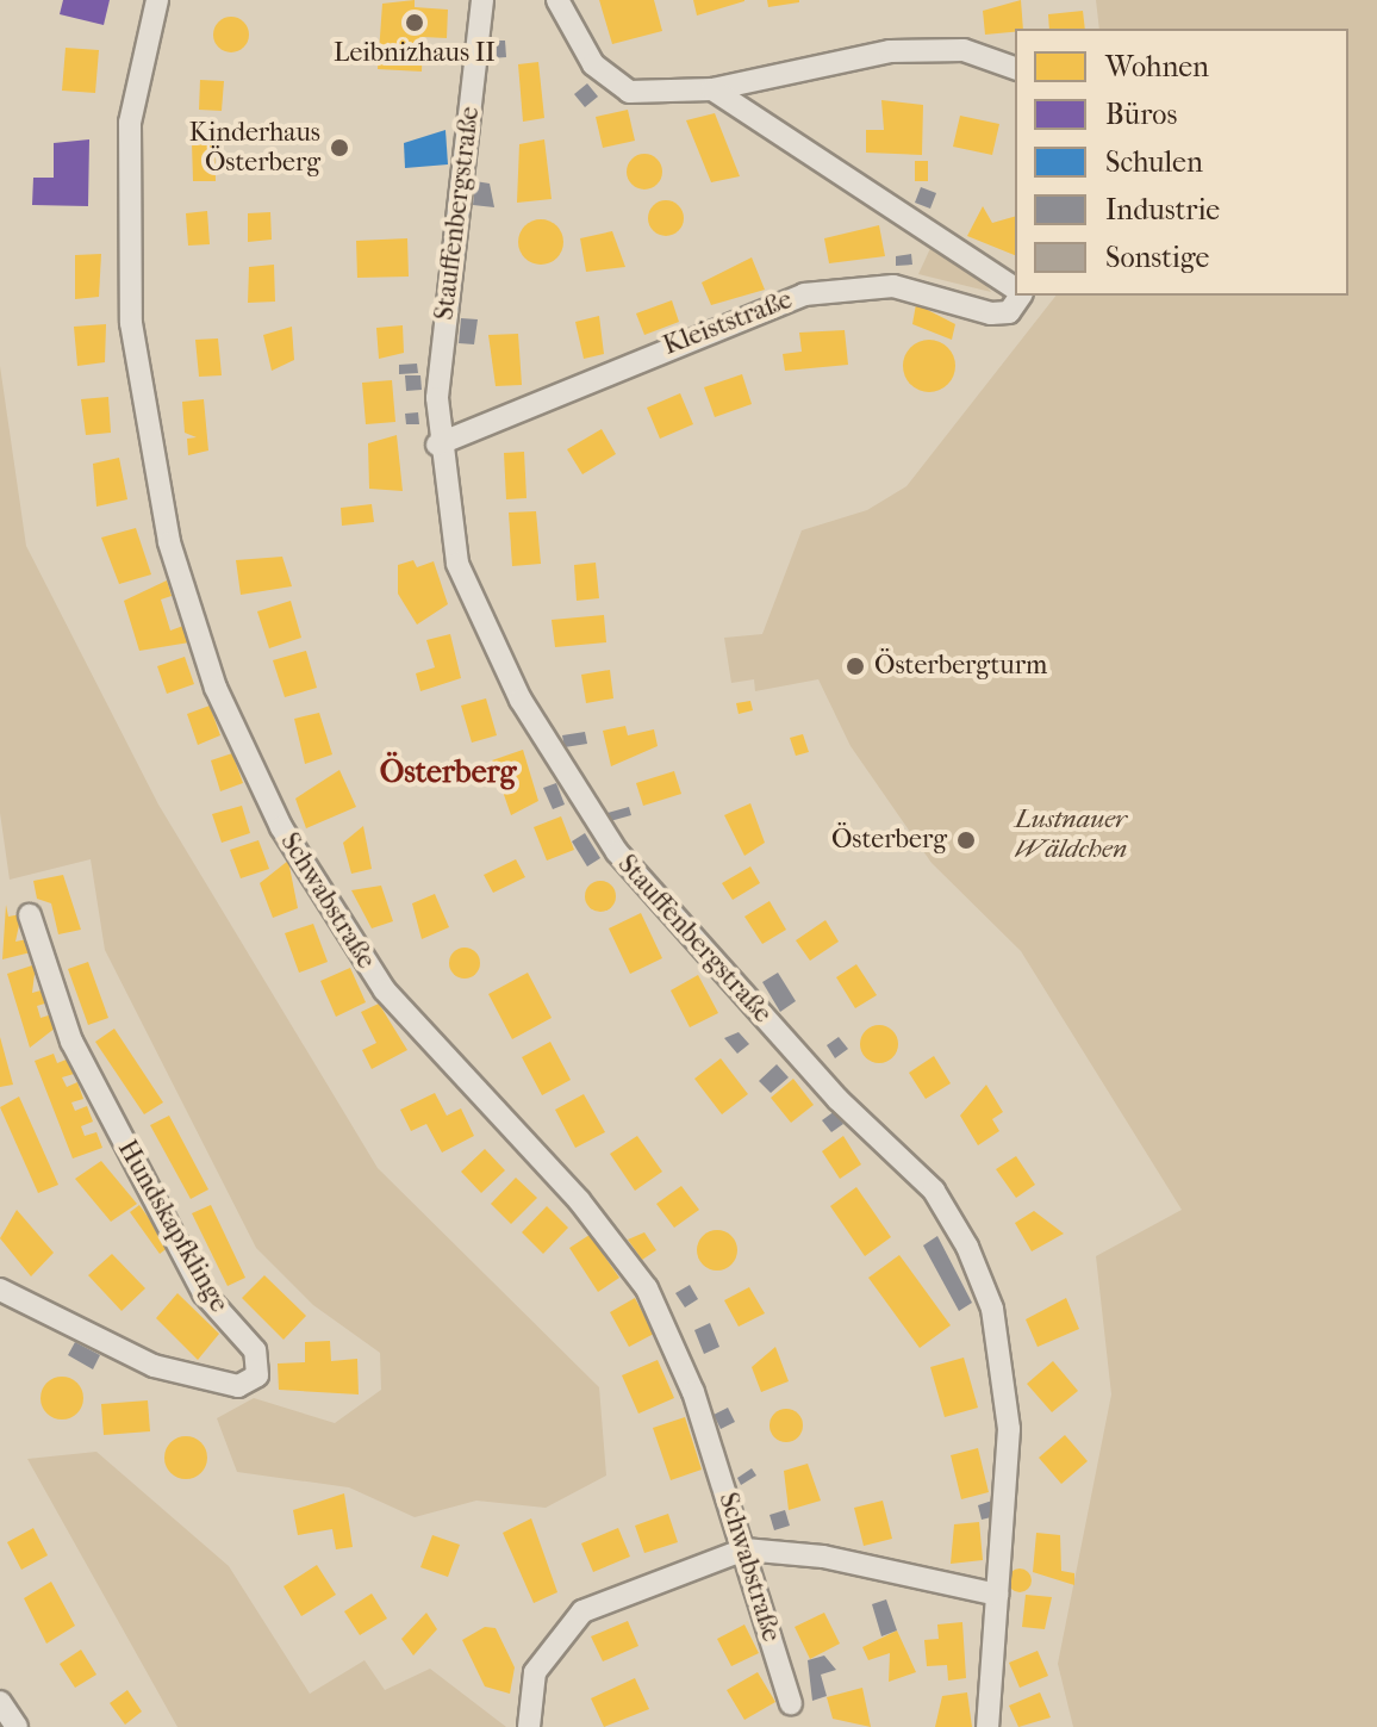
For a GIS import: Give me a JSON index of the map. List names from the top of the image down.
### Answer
{
  "streets": {
    "street": [
      "Stauffenbergstraße",
      "Kleiststraße",
      "Schwabstraße",
      "Hundskapfklinge"
    ]
  },
  "crossings": [
    ["Stauffenbergstraße", "Kleiststraße"]
  ],
  "districts": ["Österberg"],
  "parks": ["Lustnauer Wäldchen"],
  "places": [
    "Leibnizhaus II",
    "Kinderhaus Österberg",
    "Österbergturm",
    "Österberg"
  ],
  "legend": [
    "Wohnen",
    "Büros",
    "Schulen",
    "Industrie",
    "Sonstige"
  ]
}
